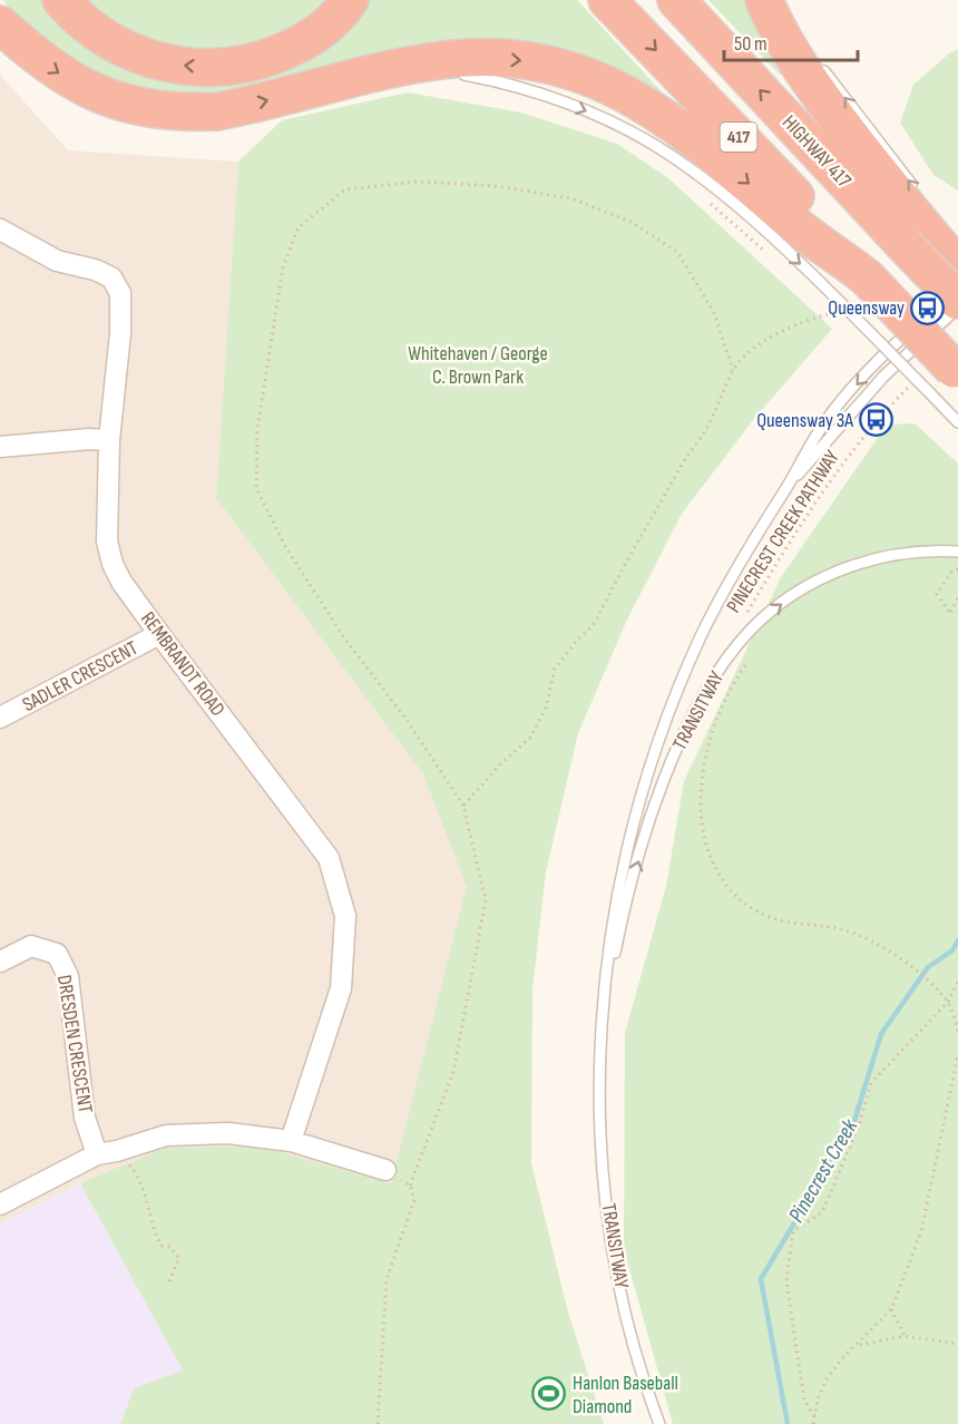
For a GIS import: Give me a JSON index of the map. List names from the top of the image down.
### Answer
{
  "streets": {
    "highway": ["417", "HIGHWAY 417"],
    "street": ["REMBRANDT ROAD", "SADLER CRESCENT", "DRESDEN CRESCENT"],
    "lane": ["TRANSITWAY"],
    "path": ["PINECREST CREEK PATHWAY"]
  },
  "crossings": [
    ["REMBRANDT ROAD", "SADLER CRESCENT"]
  ],
  "water": ["Pinecrest Creek"],
  "parks": ["Whitehaven / George C. Brown Park"],
  "places": {
    "bus stop": ["Queensway", "Queensway 3A"],
    "sports": ["Hanlon Baseball Diamond"]
  },
  "scale_bar": "50 m"
}
